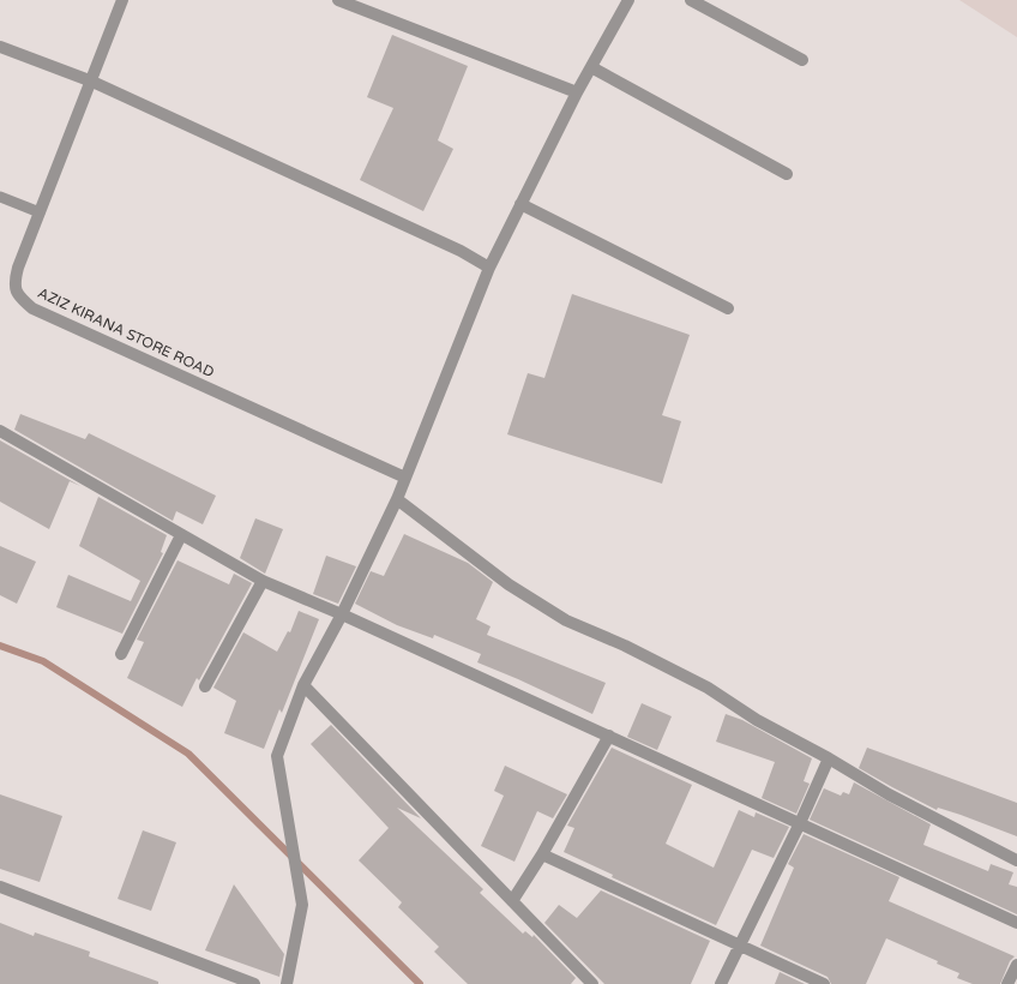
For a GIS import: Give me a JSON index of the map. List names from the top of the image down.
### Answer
{
  "streets": {
    "street": ["AZIZ KIRANA STORE ROAD"]
  }
}
